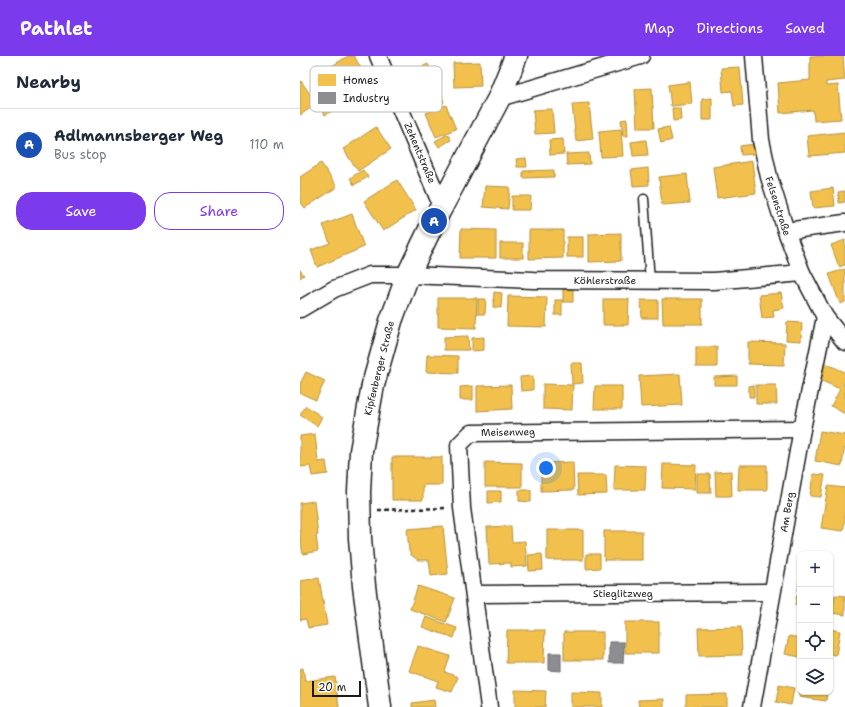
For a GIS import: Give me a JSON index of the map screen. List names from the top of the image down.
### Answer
{
  "streets": {
    "street": [
      "Zehentstraße",
      "Felsenstraße",
      "Köhlerstraße",
      "Kipfenberger Straße",
      "Meisenweg",
      "Am Berg",
      "Stieglitzweg"
    ]
  },
  "crossings": [
    ["Zehentstraße", "Kipfenberger Straße"],
    ["Felsenstraße", "Köhlerstraße"],
    ["Felsenstraße", "Am Berg"],
    ["Köhlerstraße", "Kipfenberger Straße"],
    ["Meisenweg", "Am Berg"],
    ["Meisenweg", "Stieglitzweg"],
    ["Am Berg", "Stieglitzweg"]
  ],
  "legend": ["Homes", "Industry"],
  "scale_bar": "20 m",
  "page": {
    "header": "Pathlet",
    "nav": ["Map", "Directions", "Saved"],
    "heading": "Nearby",
    "list": [
      {
        "mark": "A",
        "name": "Adlmannsberger Weg",
        "note": "Bus stop",
        "value": "110 m"
      }
    ],
    "buttons": ["Save", "Share"],
    "pins": "A",
    "map_buttons": ["+", "−"],
    "scale": "20 m"
  }
}
